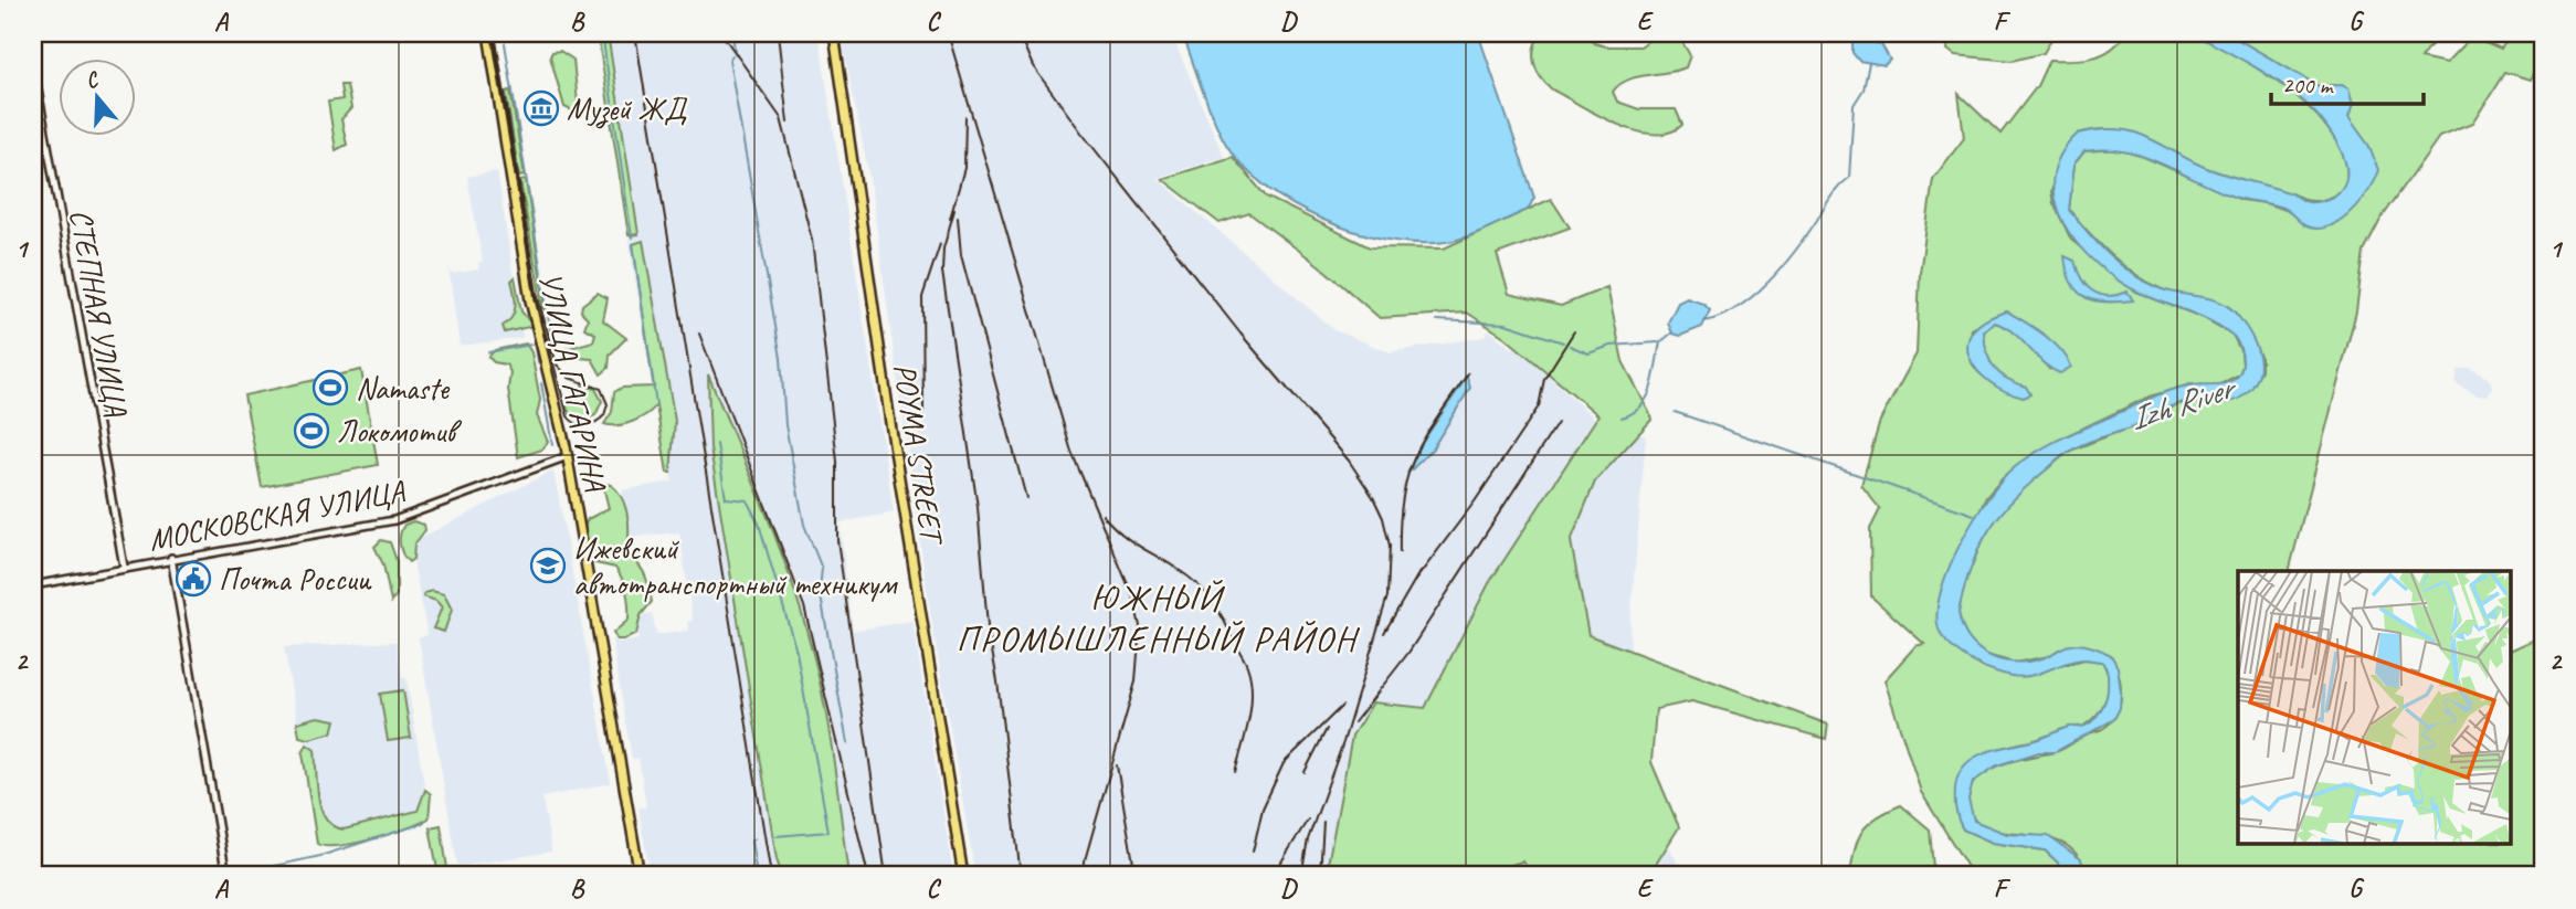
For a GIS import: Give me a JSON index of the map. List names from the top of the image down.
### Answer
{
  "streets": {
    "main road": ["УЛИЦА ГАГАРИНА", "POYMA STREET"],
    "street": ["СТЕПНАЯ УЛИЦА", "МОСКОВСКАЯ УЛИЦА"]
  },
  "crossings": [
    ["СТЕПНАЯ УЛИЦА", "МОСКОВСКАЯ УЛИЦА"],
    ["УЛИЦА ГАГАРИНА", "МОСКОВСКАЯ УЛИЦА"]
  ],
  "districts": ["ЮЖНЫЙ ПРОМЫШЛЕННЫЙ РАЙОН"],
  "water": ["Izh River"],
  "places": {
    "museum": ["Музей ЖД"],
    "sports": ["Namaste", "Локомотив"],
    "school or university": ["Ижевский автотранспортный техникум"],
    "public building": ["Почта России"]
  },
  "scale_bar": "200 m",
  "north": "top",
  "grid": {
    "columns": [
      "A",
      "B",
      "C",
      "D",
      "E",
      "F",
      "G"
    ],
    "rows": ["1", "2"]
  }
}
